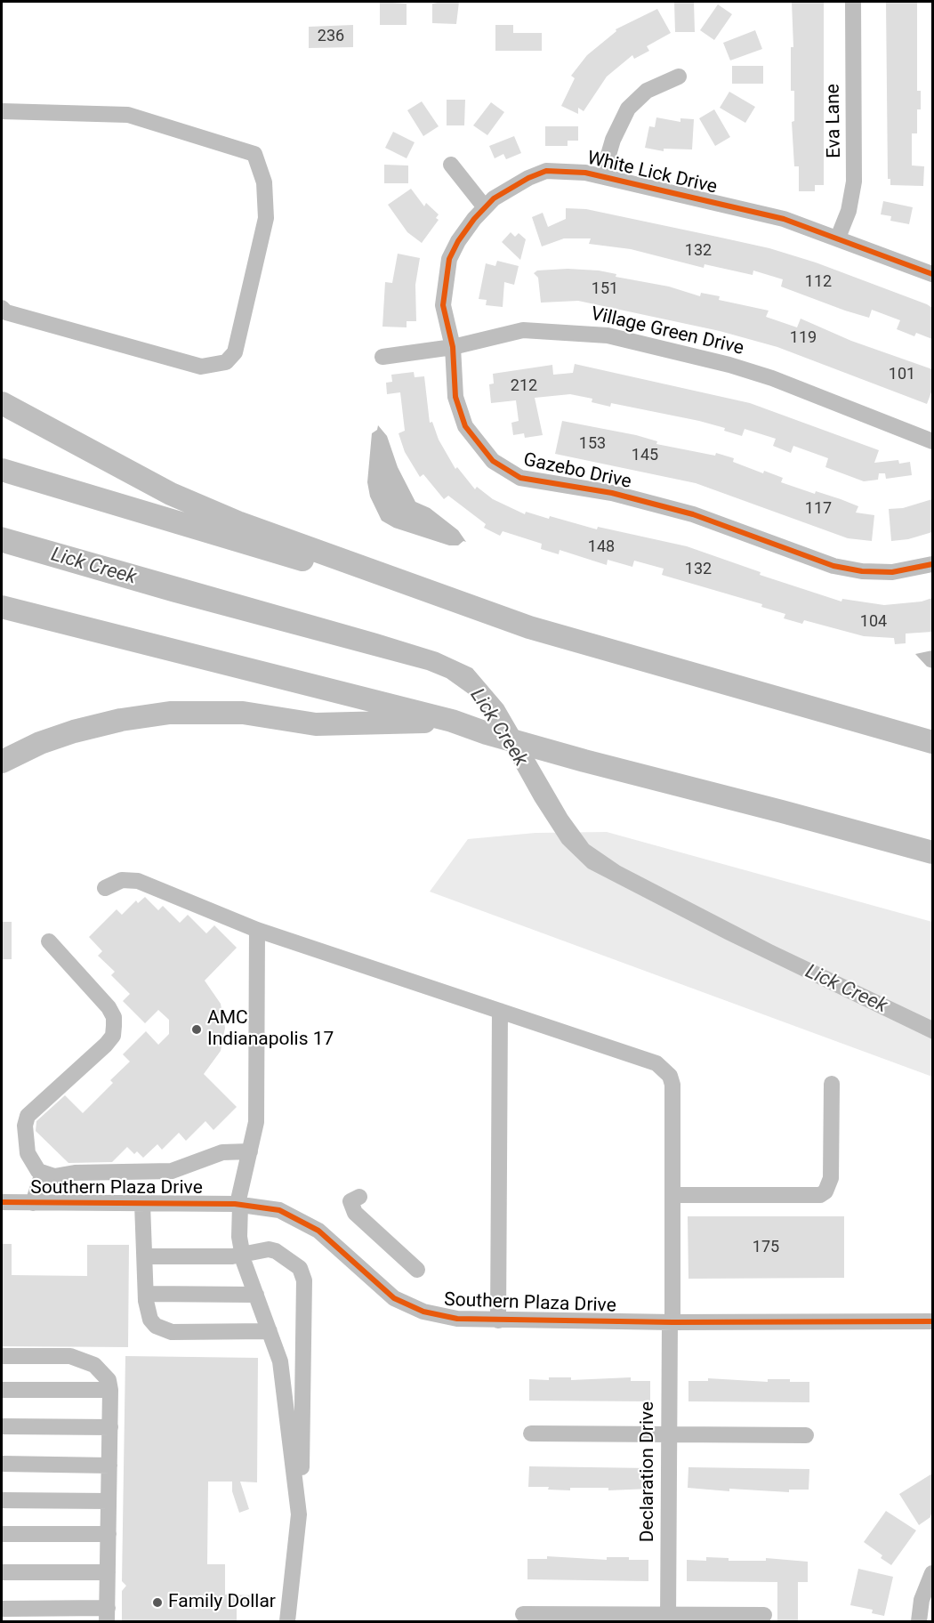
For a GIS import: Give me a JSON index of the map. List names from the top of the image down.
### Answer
{
  "streets": {
    "street": [
      "Eva Lane",
      "White Lick Drive",
      "Village Green Drive",
      "Gazebo Drive",
      "Southern Plaza Drive",
      "Declaration Drive"
    ]
  },
  "crossings": [
    ["Eva Lane", "White Lick Drive"],
    ["White Lick Drive", "Village Green Drive"],
    ["White Lick Drive", "Gazebo Drive"],
    ["Village Green Drive", "Gazebo Drive"],
    ["Southern Plaza Drive", "Declaration Drive"]
  ],
  "water": ["Lick Creek"],
  "places": ["AMC Indianapolis 17", "Family Dollar"],
  "house_numbers": [
    "236",
    "132",
    "112",
    "151",
    "119",
    "101",
    "212",
    "153",
    "145",
    "117",
    "148",
    "132",
    "104",
    "175"
  ]
}
